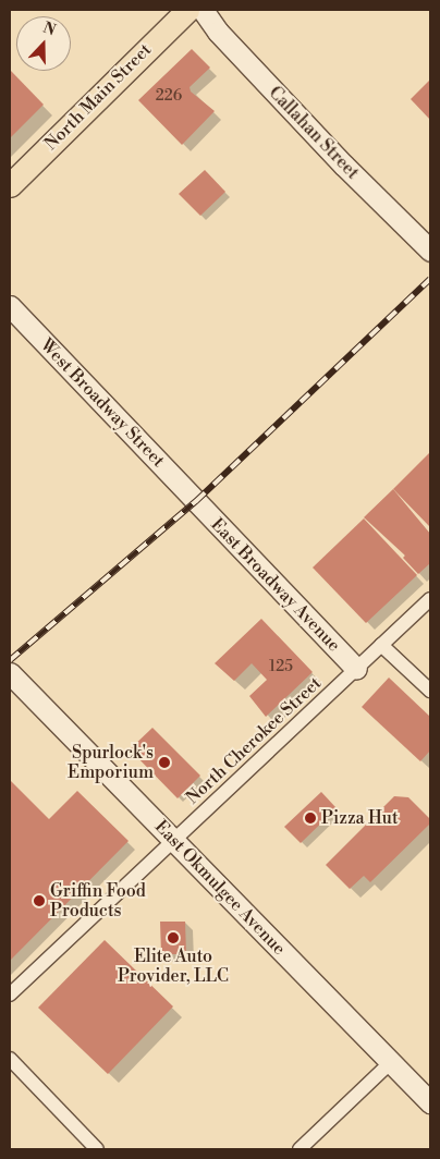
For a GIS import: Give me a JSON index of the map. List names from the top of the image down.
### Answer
{
  "streets": {
    "main road": ["North Main Street"],
    "street": [
      "Callahan Street",
      "West Broadway Street",
      "East Broadway Avenue",
      "North Cherokee Street",
      "East Okmulgee Avenue"
    ]
  },
  "crossings": [
    ["West Broadway Street", "East Broadway Avenue"],
    ["East Broadway Avenue", "North Cherokee Street"],
    ["North Cherokee Street", "East Okmulgee Avenue"]
  ],
  "places": [
    "Spurlock's Emporium",
    "Pizza Hut",
    "Griffin Food Products",
    "Elite Auto Provider, LLC"
  ],
  "house_numbers": ["226", "125"],
  "north": "top"
}
